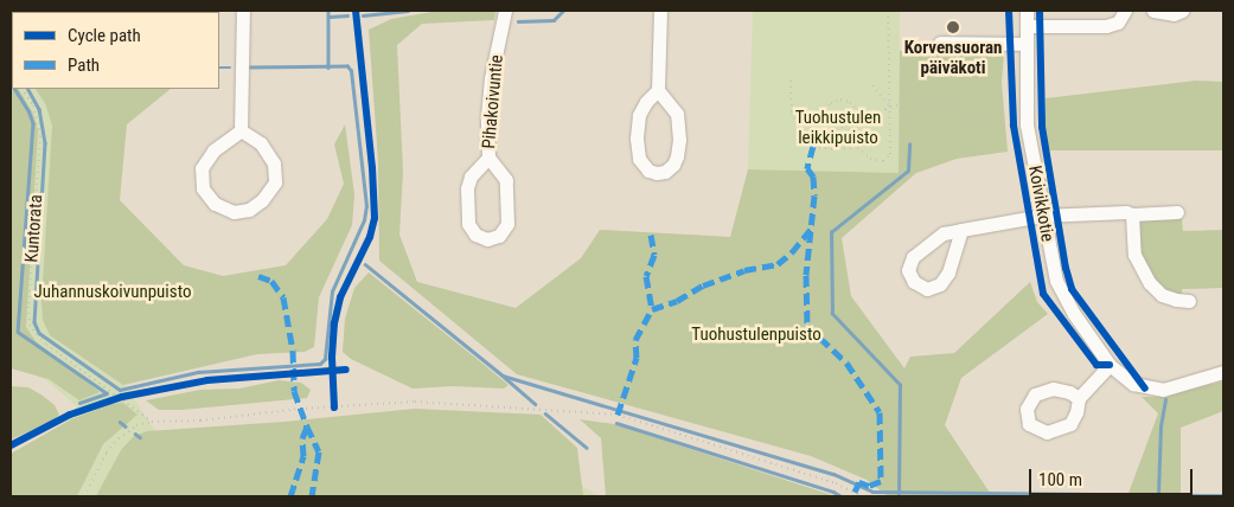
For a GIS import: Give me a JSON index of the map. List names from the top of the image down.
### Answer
{
  "streets": {
    "street": ["Pihakoivuntie", "Koivikkotie"],
    "path": ["Kuntorata"]
  },
  "parks": ["Tuohustulen leikkipuisto", "Juhannuskoivunpuisto", "Tuohustulenpuisto"],
  "places": ["Korvensuoran päiväkoti"],
  "legend": ["Cycle path", "Path"],
  "scale_bar": "100 m"
}
